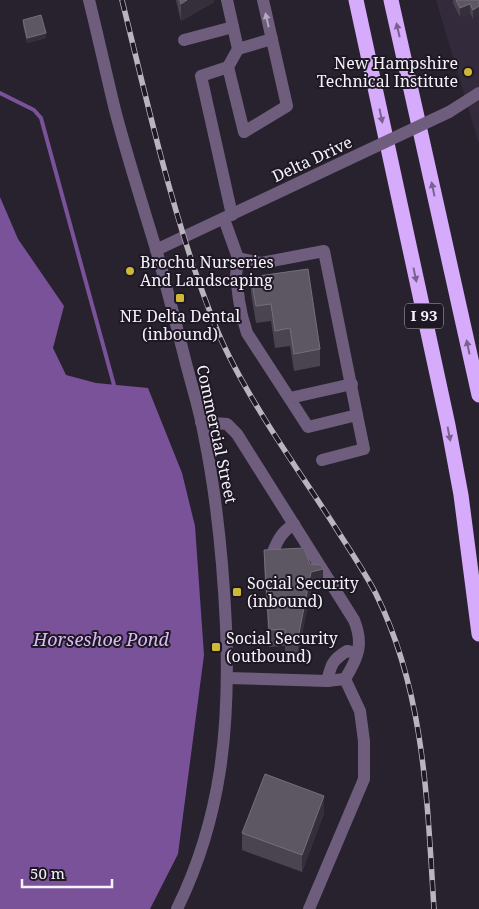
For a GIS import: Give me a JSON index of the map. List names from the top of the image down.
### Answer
{
  "streets": {
    "highway": ["I 93"],
    "street": ["Delta Drive", "Commercial Street"]
  },
  "crossings": [
    ["Delta Drive", "Commercial Street"]
  ],
  "water": ["Horseshoe Pond"],
  "places": {
    "other": ["New Hampshire Technical Institute", "Brochu Nurseries And Landscaping"],
    "transit": ["NE Delta Dental (inbound)", "Social Security (inbound)", "Social Security (outbound)"]
  },
  "scale_bar": "50 m"
}
